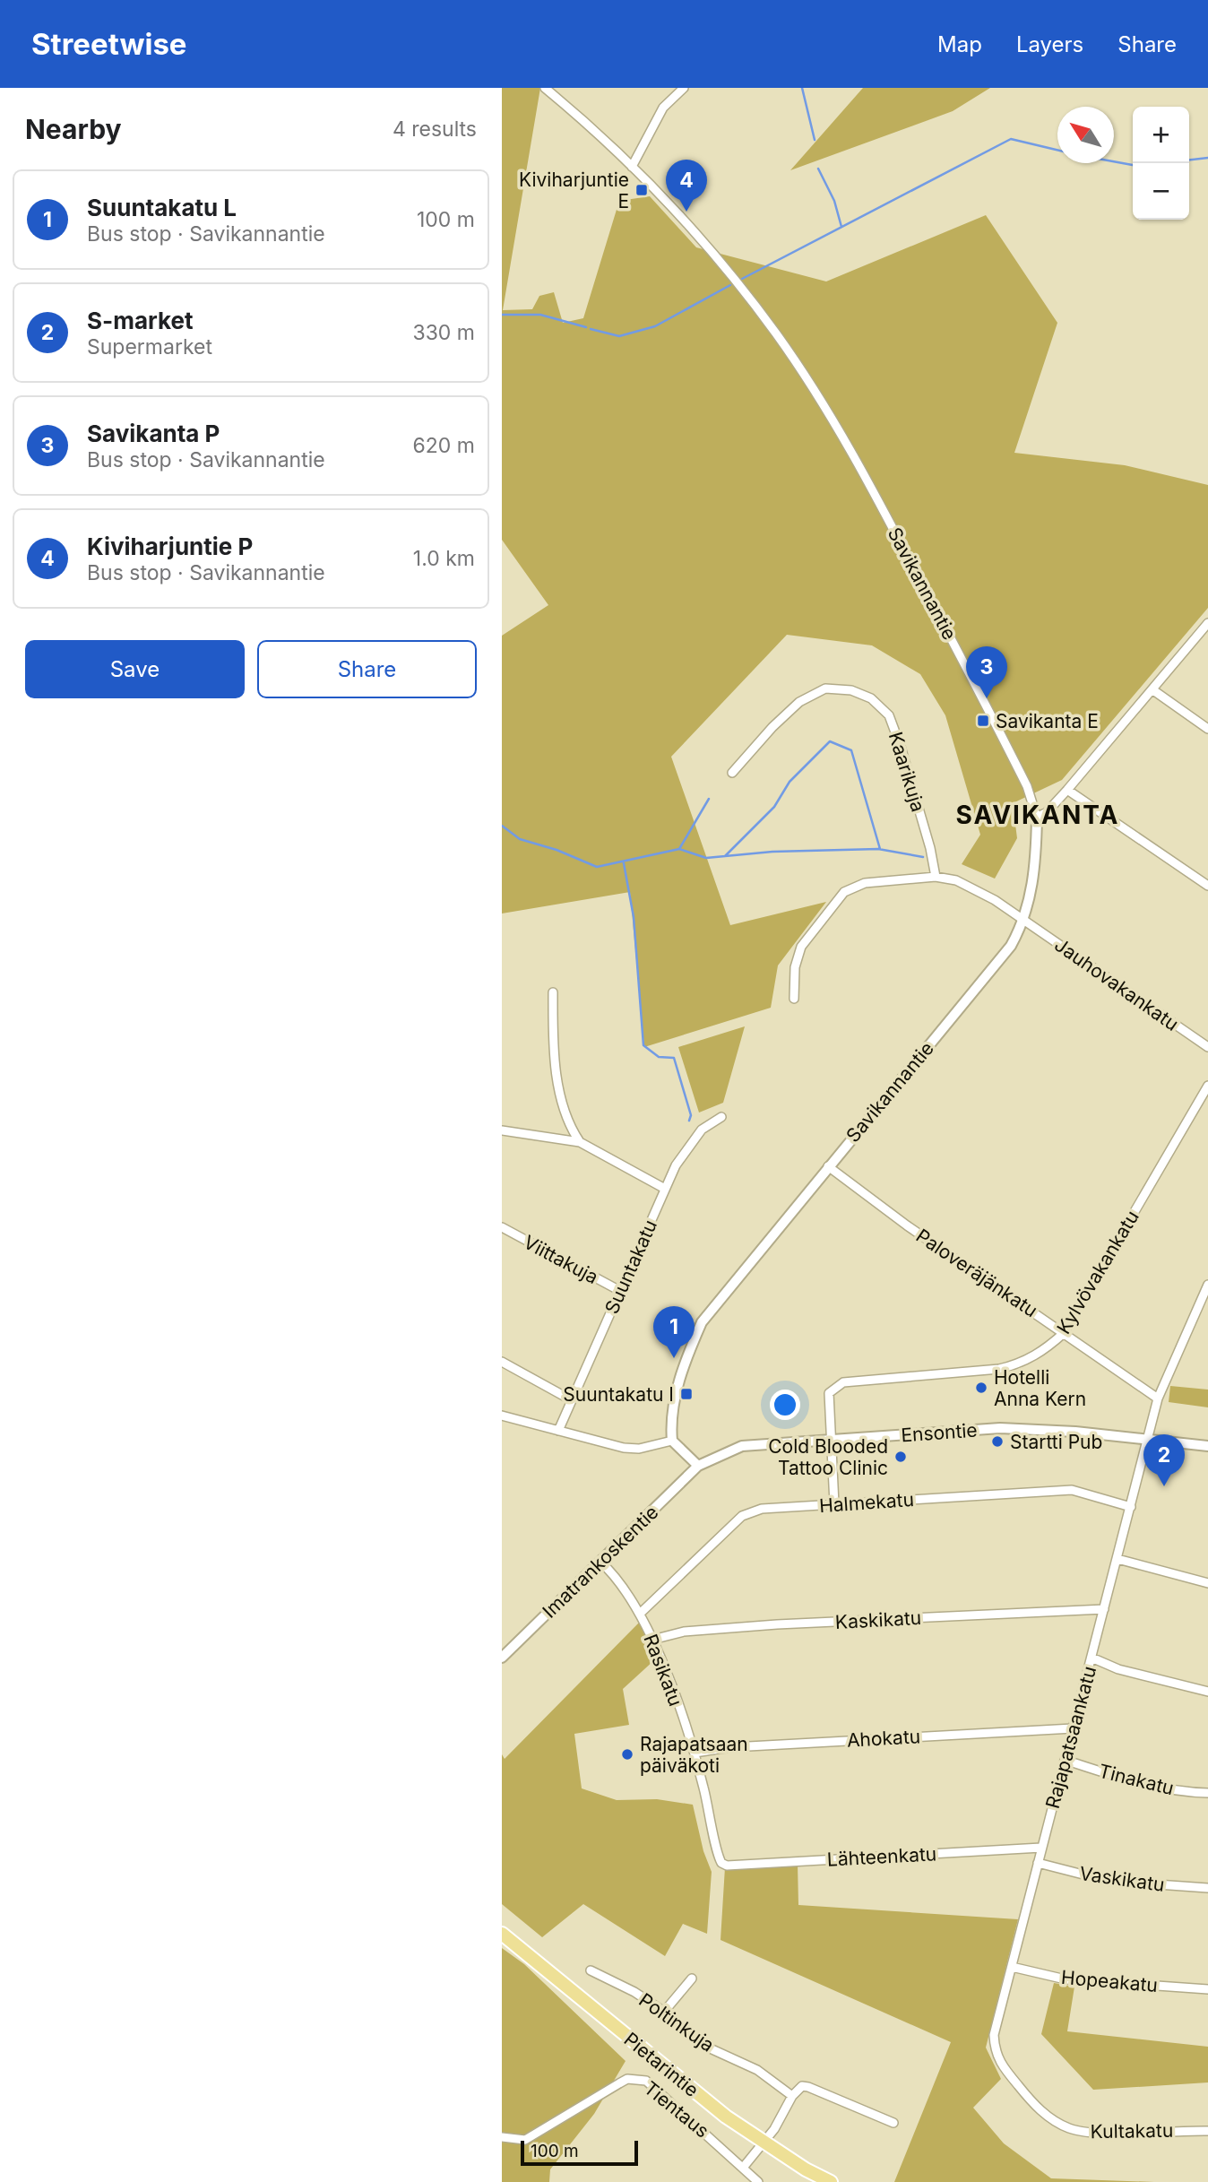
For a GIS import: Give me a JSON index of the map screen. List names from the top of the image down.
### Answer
{
  "streets": {
    "main road": ["Pietarintie"],
    "street": [
      "Savikannantie",
      "Kaarikuja",
      "Jauhovakankatu",
      "Viittakuja",
      "Suuntakatu",
      "Kylvövakankatu",
      "Paloveräjänkatu",
      "Ensontie",
      "Halmekatu",
      "Imatrankoskentie",
      "Kaskikatu",
      "Rasikatu",
      "Rajapatsaankatu",
      "Ahokatu",
      "Tinakatu",
      "Lähteenkatu",
      "Vaskikatu",
      "Hopeakatu",
      "Poltinkuja",
      "Tientaus",
      "Kultakatu"
    ]
  },
  "crossings": [
    ["Savikannantie", "Jauhovakankatu"],
    ["Savikannantie", "Paloveräjänkatu"],
    ["Kaarikuja", "Jauhovakankatu"],
    ["Viittakuja", "Suuntakatu"],
    ["Kylvövakankatu", "Paloveräjänkatu"],
    ["Kylvövakankatu", "Ensontie"],
    ["Paloveräjänkatu", "Rajapatsaankatu"],
    ["Ensontie", "Imatrankoskentie"],
    ["Ensontie", "Rajapatsaankatu"],
    ["Halmekatu", "Rasikatu"],
    ["Halmekatu", "Rajapatsaankatu"],
    ["Imatrankoskentie", "Rasikatu"],
    ["Kaskikatu", "Rasikatu"],
    ["Kaskikatu", "Rajapatsaankatu"],
    ["Rasikatu", "Ahokatu"],
    ["Rasikatu", "Lähteenkatu"],
    ["Rajapatsaankatu", "Ahokatu"],
    ["Rajapatsaankatu", "Tinakatu"],
    ["Rajapatsaankatu", "Lähteenkatu"],
    ["Rajapatsaankatu", "Vaskikatu"],
    ["Rajapatsaankatu", "Hopeakatu"],
    ["Rajapatsaankatu", "Kultakatu"]
  ],
  "districts": ["SAVIKANTA"],
  "places": {
    "transit": ["Kiviharjuntie E", "Savikanta E", "Suuntakatu I"],
    "other": [
      "Hotelli Anna Kern",
      "Startti Pub",
      "Cold Blooded Tattoo Clinic",
      "Rajapatsaan päiväkoti"
    ]
  },
  "scale_bar": "100 m",
  "north": "top left",
  "page": {
    "header": "Streetwise",
    "nav": ["Map", "Layers", "Share"],
    "heading": ["Nearby", "4 results"],
    "map_buttons": ["+", "−"],
    "pins": [
      "4",
      "3",
      "1",
      "2"
    ],
    "list": [
      {
        "mark": "1",
        "name": "Suuntakatu L",
        "note": "Bus stop · Savikannantie",
        "value": "100 m"
      },
      {
        "mark": "2",
        "name": "S-market",
        "note": "Supermarket",
        "value": "330 m"
      },
      {
        "mark": "3",
        "name": "Savikanta P",
        "note": "Bus stop · Savikannantie",
        "value": "620 m"
      },
      {
        "mark": "4",
        "name": "Kiviharjuntie P",
        "note": "Bus stop · Savikannantie",
        "value": "1.0 km"
      }
    ],
    "buttons": ["Save", "Share"],
    "scale": "100 m"
  }
}
